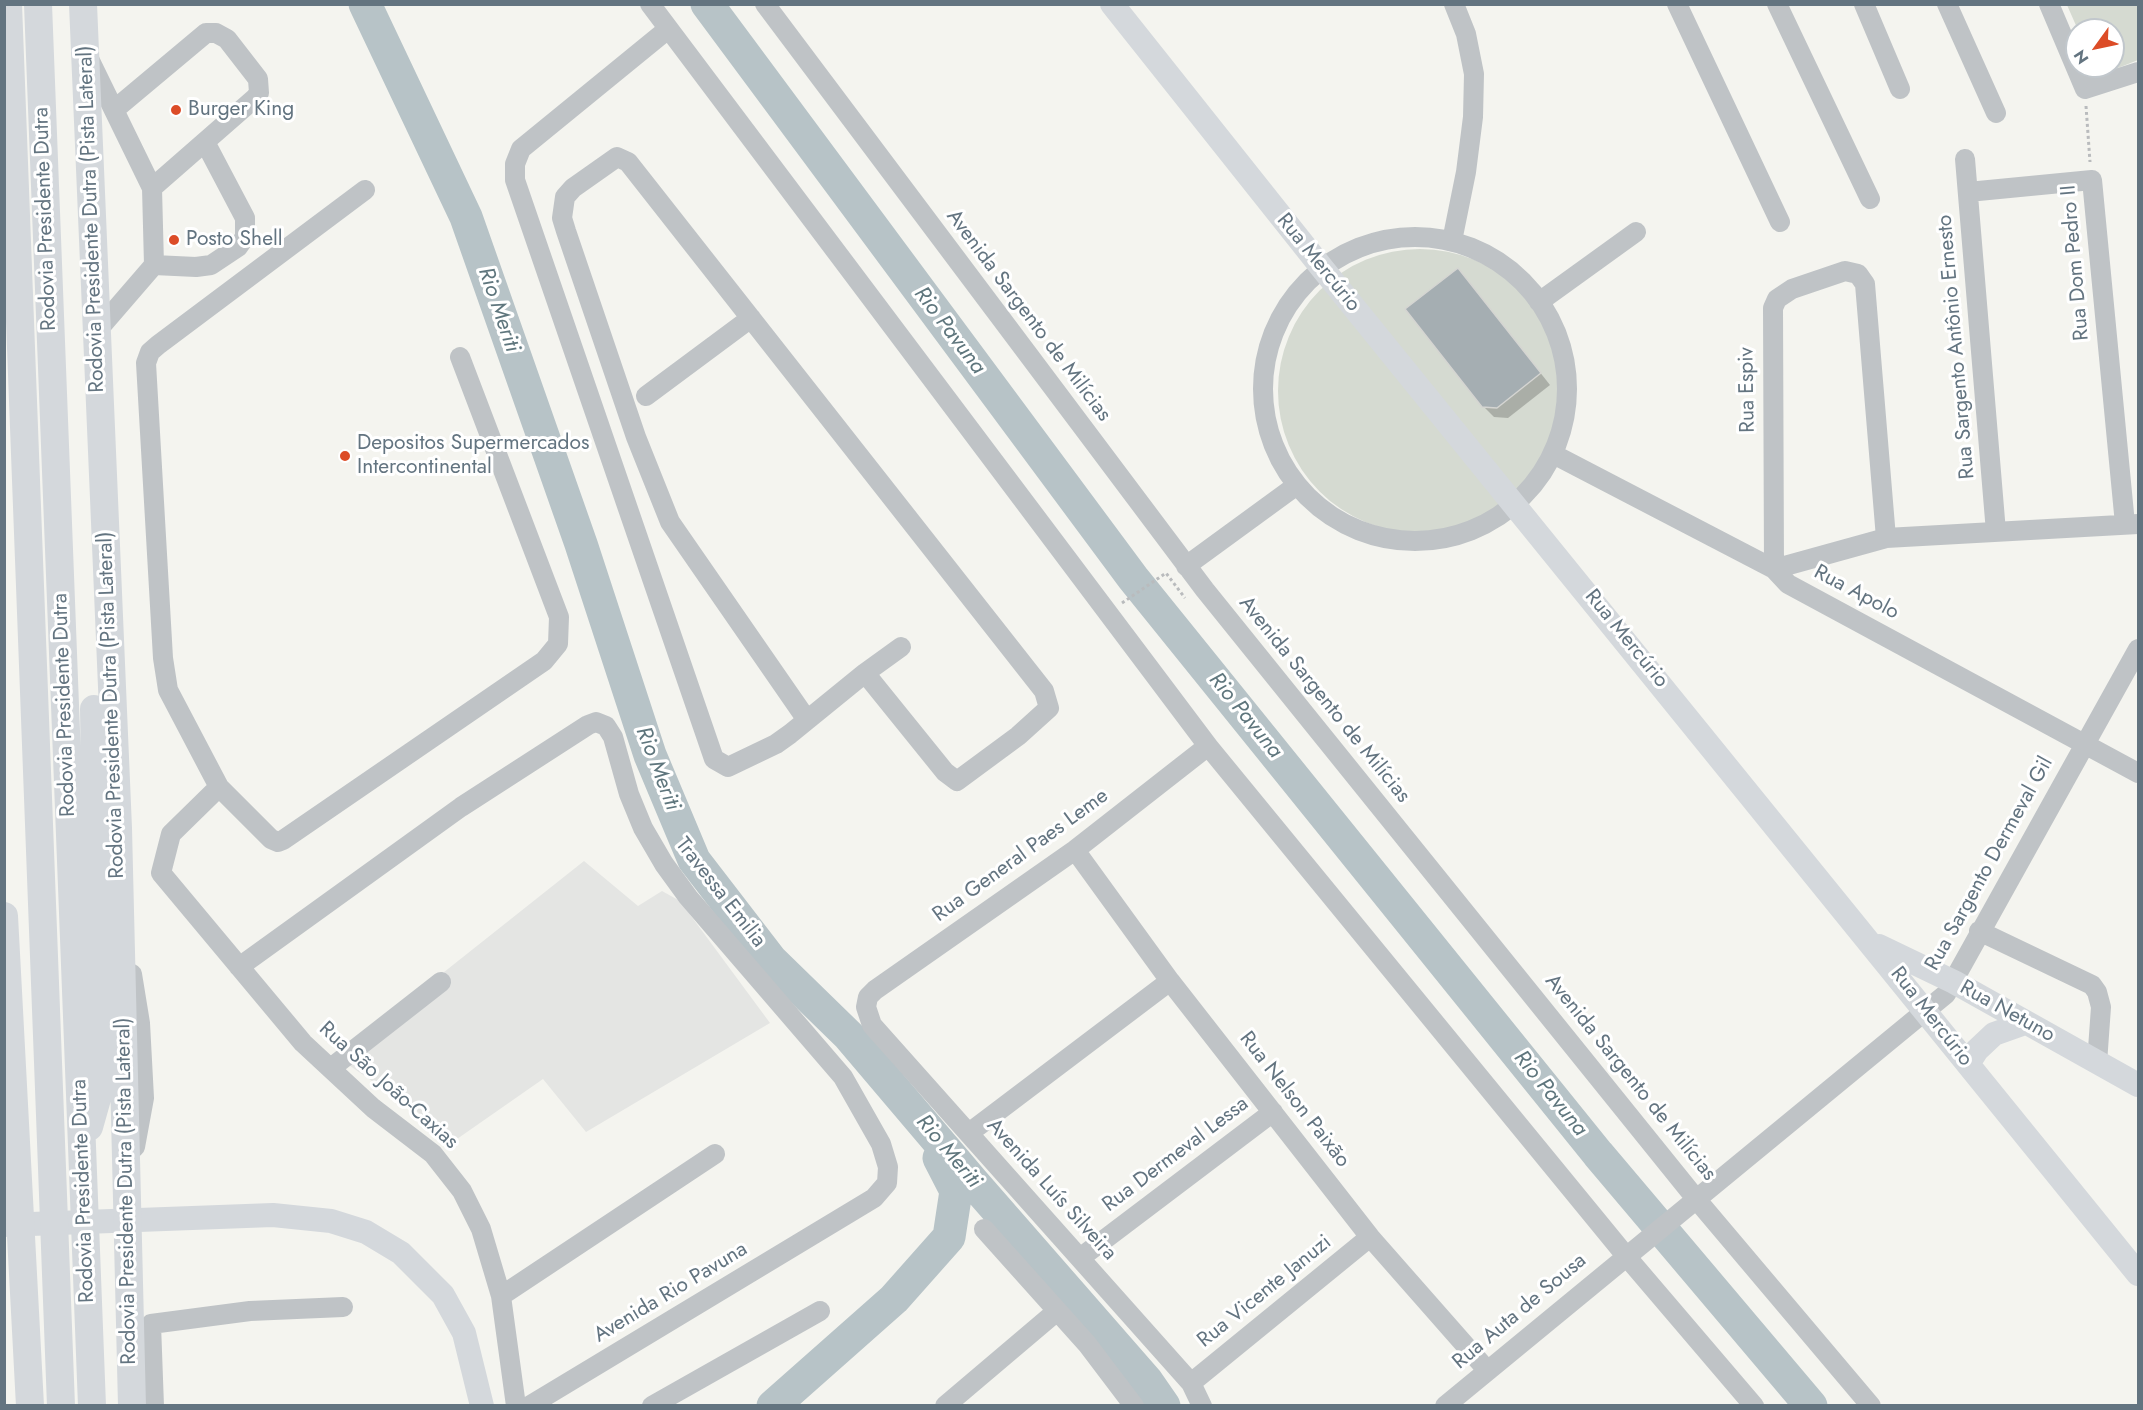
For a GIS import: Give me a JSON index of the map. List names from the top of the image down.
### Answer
{
  "streets": {
    "highway": ["Rodovia Presidente Dutra", "Rodovia Presidente Dutra (Pista Lateral)"],
    "main road": ["Rua Mercúrio", "Rua Netuno"],
    "street": [
      "Rua Dom Pedro II",
      "Avenida Sargento de Milícias",
      "Rua Sargento Antônio Ernesto",
      "Rua Espiv",
      "Rua Apolo",
      "Rua General Paes Leme",
      "Rua Sargento Dermeval Gil",
      "Travessa Emilia",
      "Rua São João-Caxias",
      "Rua Nelson Paixão",
      "Rua Dermeval Lessa",
      "Avenida Luís Silveira",
      "Rua Vicente Januzi",
      "Avenida Rio Pavuna",
      "Rua Auta de Sousa"
    ]
  },
  "crossings": [
    ["Rua Mercúrio", "Rua Sargento Dermeval Gil"],
    ["Rua Mercúrio", "Rua Netuno"],
    ["Avenida Sargento de Milícias", "Rua Sargento Dermeval Gil"],
    ["Rua Espiv", "Rua Apolo"],
    ["Rua Apolo", "Rua Sargento Dermeval Gil"],
    ["Rua General Paes Leme", "Rua Nelson Paixão"],
    ["Rua General Paes Leme", "Avenida Luís Silveira"],
    ["Rua Sargento Dermeval Gil", "Rua Netuno"],
    ["Rua Sargento Dermeval Gil", "Rua Auta de Sousa"],
    ["Travessa Emilia", "Rua São João-Caxias"],
    ["Travessa Emilia", "Avenida Rio Pavuna"],
    ["Rua Nelson Paixão", "Rua Dermeval Lessa"],
    ["Rua Nelson Paixão", "Rua Vicente Januzi"],
    ["Rua Nelson Paixão", "Rua Auta de Sousa"],
    ["Rua Dermeval Lessa", "Avenida Luís Silveira"],
    ["Avenida Luís Silveira", "Rua Vicente Januzi"]
  ],
  "water": ["Rio Meriti", "Rio Pavuna"],
  "places": ["Burger King", "Posto Shell", "Depositos Supermercados Intercontinental"],
  "north": "bottom left"
}
